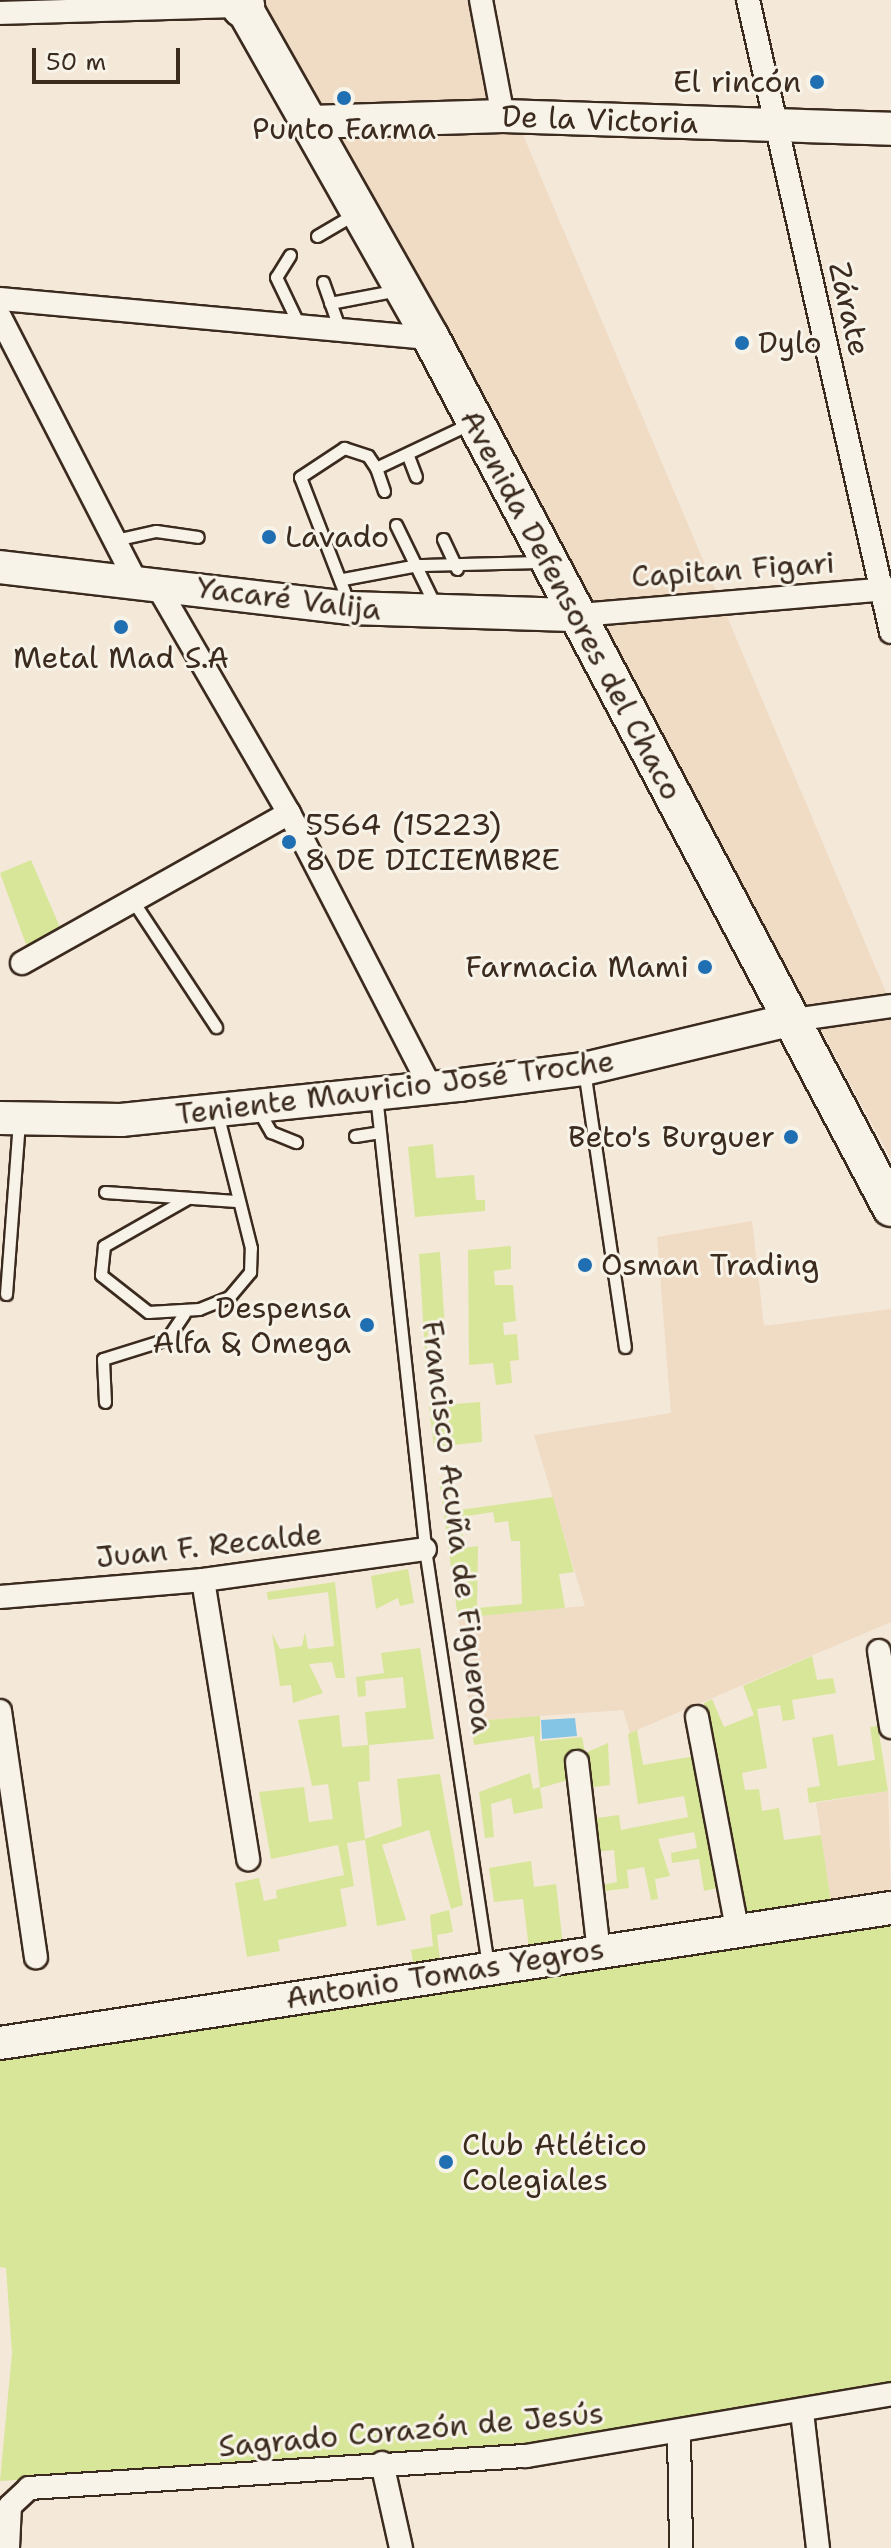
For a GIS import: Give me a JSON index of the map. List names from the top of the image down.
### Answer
{
  "streets": {
    "main road": ["Avenida Defensores del Chaco"],
    "street": [
      "De la Victoria",
      "Zárate",
      "Capitan Figari",
      "Yacaré Valija",
      "Teniente Mauricio José Troche",
      "Juan F. Recalde",
      "Antonio Tomas Yegros",
      "Sagrado Corazón de Jesús"
    ],
    "lane": ["Francisco Acuña de Figueroa"]
  },
  "crossings": [
    ["De la Victoria", "Zárate"],
    ["De la Victoria", "Avenida Defensores del Chaco"],
    ["Zárate", "Capitan Figari"],
    ["Capitan Figari", "Yacaré Valija"],
    ["Capitan Figari", "Avenida Defensores del Chaco"],
    ["Yacaré Valija", "Avenida Defensores del Chaco"],
    ["Avenida Defensores del Chaco", "Teniente Mauricio José Troche"],
    ["Teniente Mauricio José Troche", "Francisco Acuña de Figueroa"],
    ["Francisco Acuña de Figueroa", "Juan F. Recalde"],
    ["Francisco Acuña de Figueroa", "Antonio Tomas Yegros"]
  ],
  "places": [
    "El rincón",
    "Punto Farma",
    "Dylo",
    "Lavado",
    "Metal Mad S.A",
    "5564 (15223) 8 DE DICIEMBRE",
    "Farmacia Mami",
    "Beto's Burguer",
    "Osman Trading",
    "Despensa Alfa & Omega",
    "Club Atlético Colegiales"
  ],
  "scale_bar": "50 m"
}
